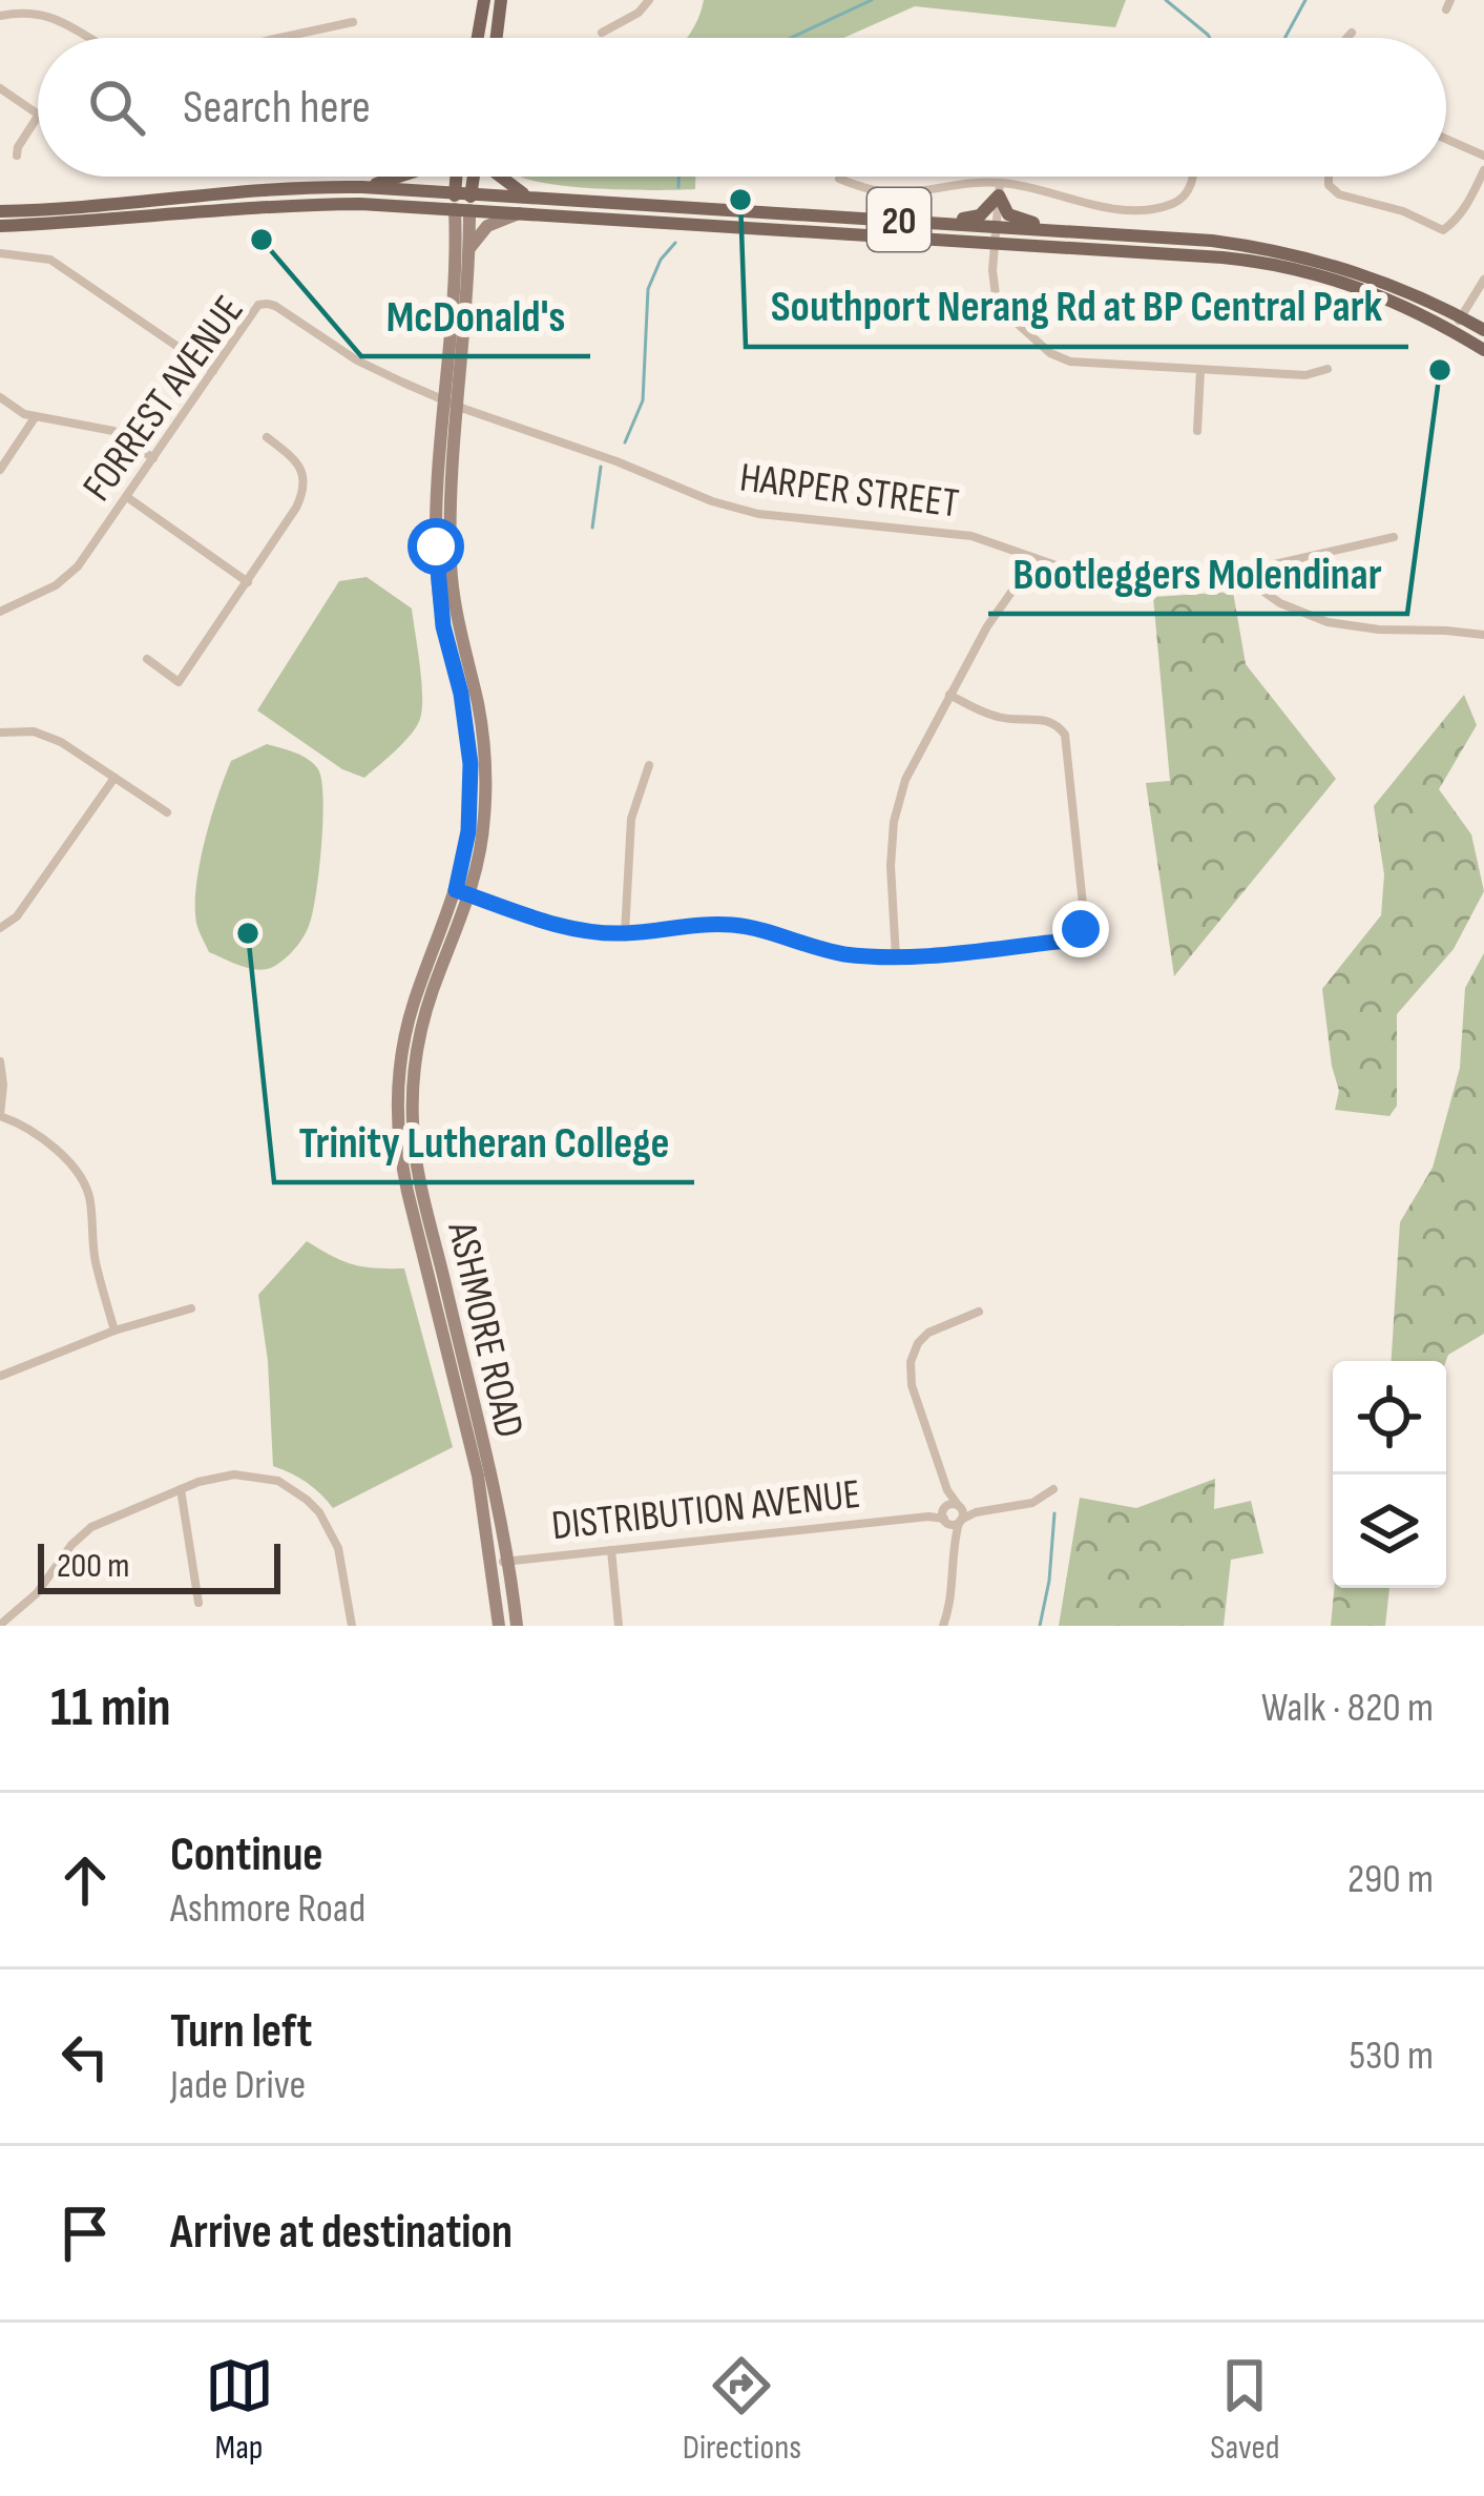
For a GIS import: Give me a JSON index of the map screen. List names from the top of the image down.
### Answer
{
  "streets": {
    "main road": ["20", "ASHMORE ROAD"],
    "street": ["FORREST AVENUE", "HARPER STREET", "DISTRIBUTION AVENUE"]
  },
  "crossings": [
    ["20", "ASHMORE ROAD"],
    ["FORREST AVENUE", "HARPER STREET"],
    ["FORREST AVENUE", "ASHMORE ROAD"],
    ["HARPER STREET", "ASHMORE ROAD"],
    ["ASHMORE ROAD", "DISTRIBUTION AVENUE"]
  ],
  "places": [
    "Southport Nerang Rd at BP Central Park",
    "McDonald's",
    "Bootleggers Molendinar",
    "Trinity Lutheran College"
  ],
  "scale_bar": "200 m",
  "page": {
    "search": "Search here",
    "scale": "200 m",
    "heading": ["11 min", "Walk · 820 m"],
    "list": [
      ["Continue", "Ashmore Road", "290 m"],
      ["Turn left", "Jade Drive", "530 m"],
      "Arrive at destination"
    ],
    "nav": ["Map", "Directions", "Saved"]
  }
}
